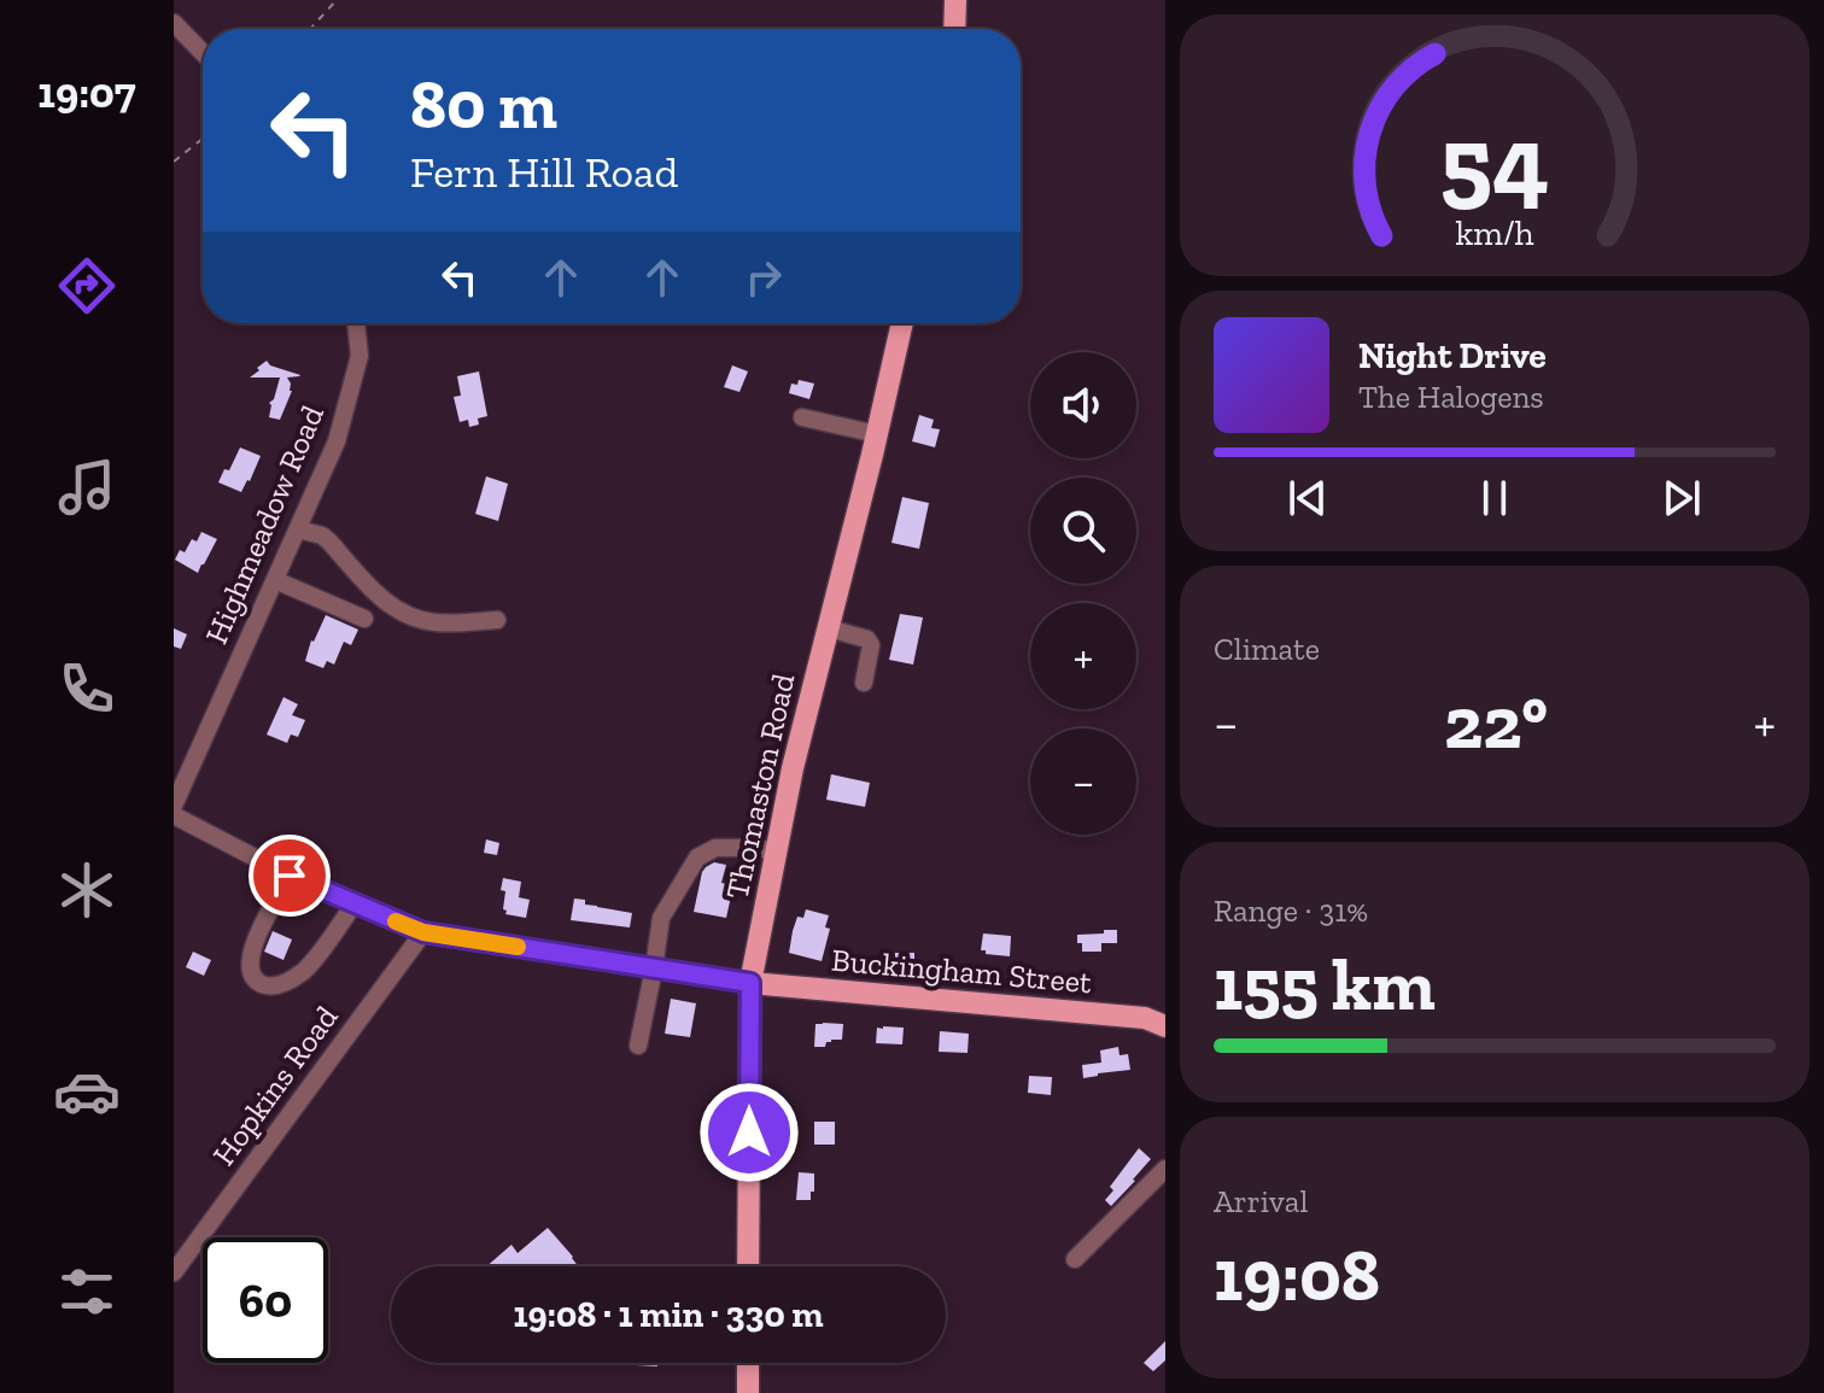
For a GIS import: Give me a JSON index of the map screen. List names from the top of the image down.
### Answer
{
  "streets": {
    "main road": ["Thomaston Road", "Buckingham Street"],
    "street": ["Highmeadow Road", "Hopkins Road"]
  },
  "crossings": [
    ["Thomaston Road", "Buckingham Street"]
  ],
  "page": {
    "tabs": "19:07",
    "turn": ["80 m", "Fern Hill Road"],
    "song": ["Night Drive", "The Halogens"],
    "map_buttons": ["+", "−"],
    "tile": [
      "Climate",
      ["Range · 31%", "155 km"],
      ["Arrival", "19:08"]
    ],
    "heat": ["−", "22°", "+"],
    "limit": "60",
    "trip": "19:08 · 1 min · 330 m",
    "gauge": ["54", "km/h"]
  }
}
